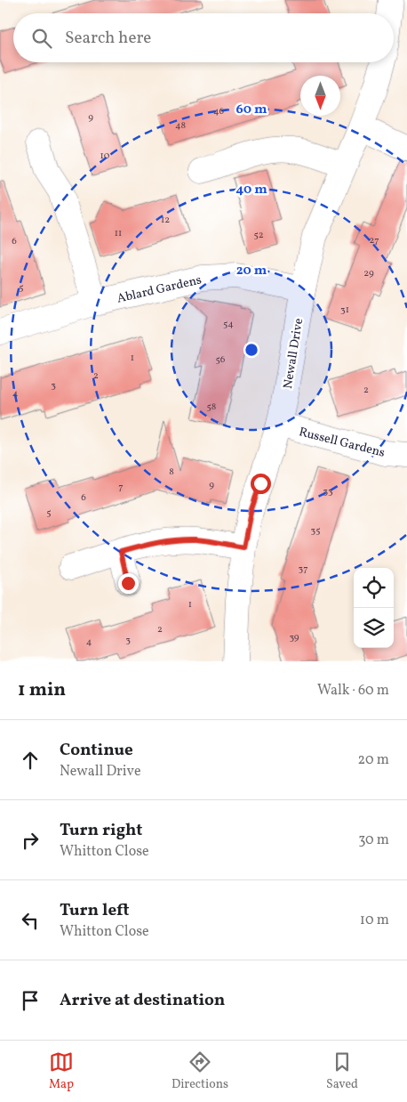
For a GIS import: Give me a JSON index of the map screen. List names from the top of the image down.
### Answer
{
  "streets": {
    "street": ["Ablard Gardens", "Newall Drive", "Russell Gardens"]
  },
  "crossings": [
    ["Ablard Gardens", "Newall Drive"],
    ["Newall Drive", "Russell Gardens"]
  ],
  "house_numbers": [
    "46",
    "9",
    "48",
    "10",
    "12",
    "11",
    "52",
    "27",
    "6",
    "29",
    "5",
    "31",
    "54",
    "1",
    "56",
    "2",
    "3",
    "2",
    "4",
    "58",
    "8",
    "9",
    "7",
    "33",
    "6",
    "5",
    "35",
    "37",
    "1",
    "2",
    "39",
    "3",
    "4"
  ],
  "north": "bottom",
  "page": {
    "search": "Search here",
    "heading": ["1 min", "Walk · 60 m"],
    "list": [
      ["Continue", "Newall Drive", "20 m"],
      ["Turn right", "Whitton Close", "30 m"],
      ["Turn left", "Whitton Close", "10 m"],
      "Arrive at destination"
    ],
    "nav": ["Map", "Directions", "Saved"]
  },
  "rings": ["60 m", "40 m", "20 m"]
}
